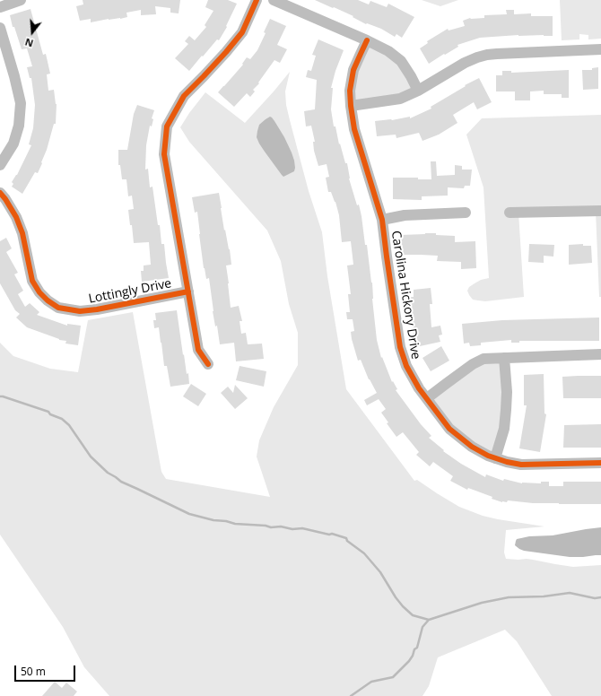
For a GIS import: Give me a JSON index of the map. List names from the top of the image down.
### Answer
{
  "streets": {
    "street": ["Lottingly Drive", "Carolina Hickory Drive"]
  },
  "scale_bar": "50 m",
  "north": "bottom"
}
